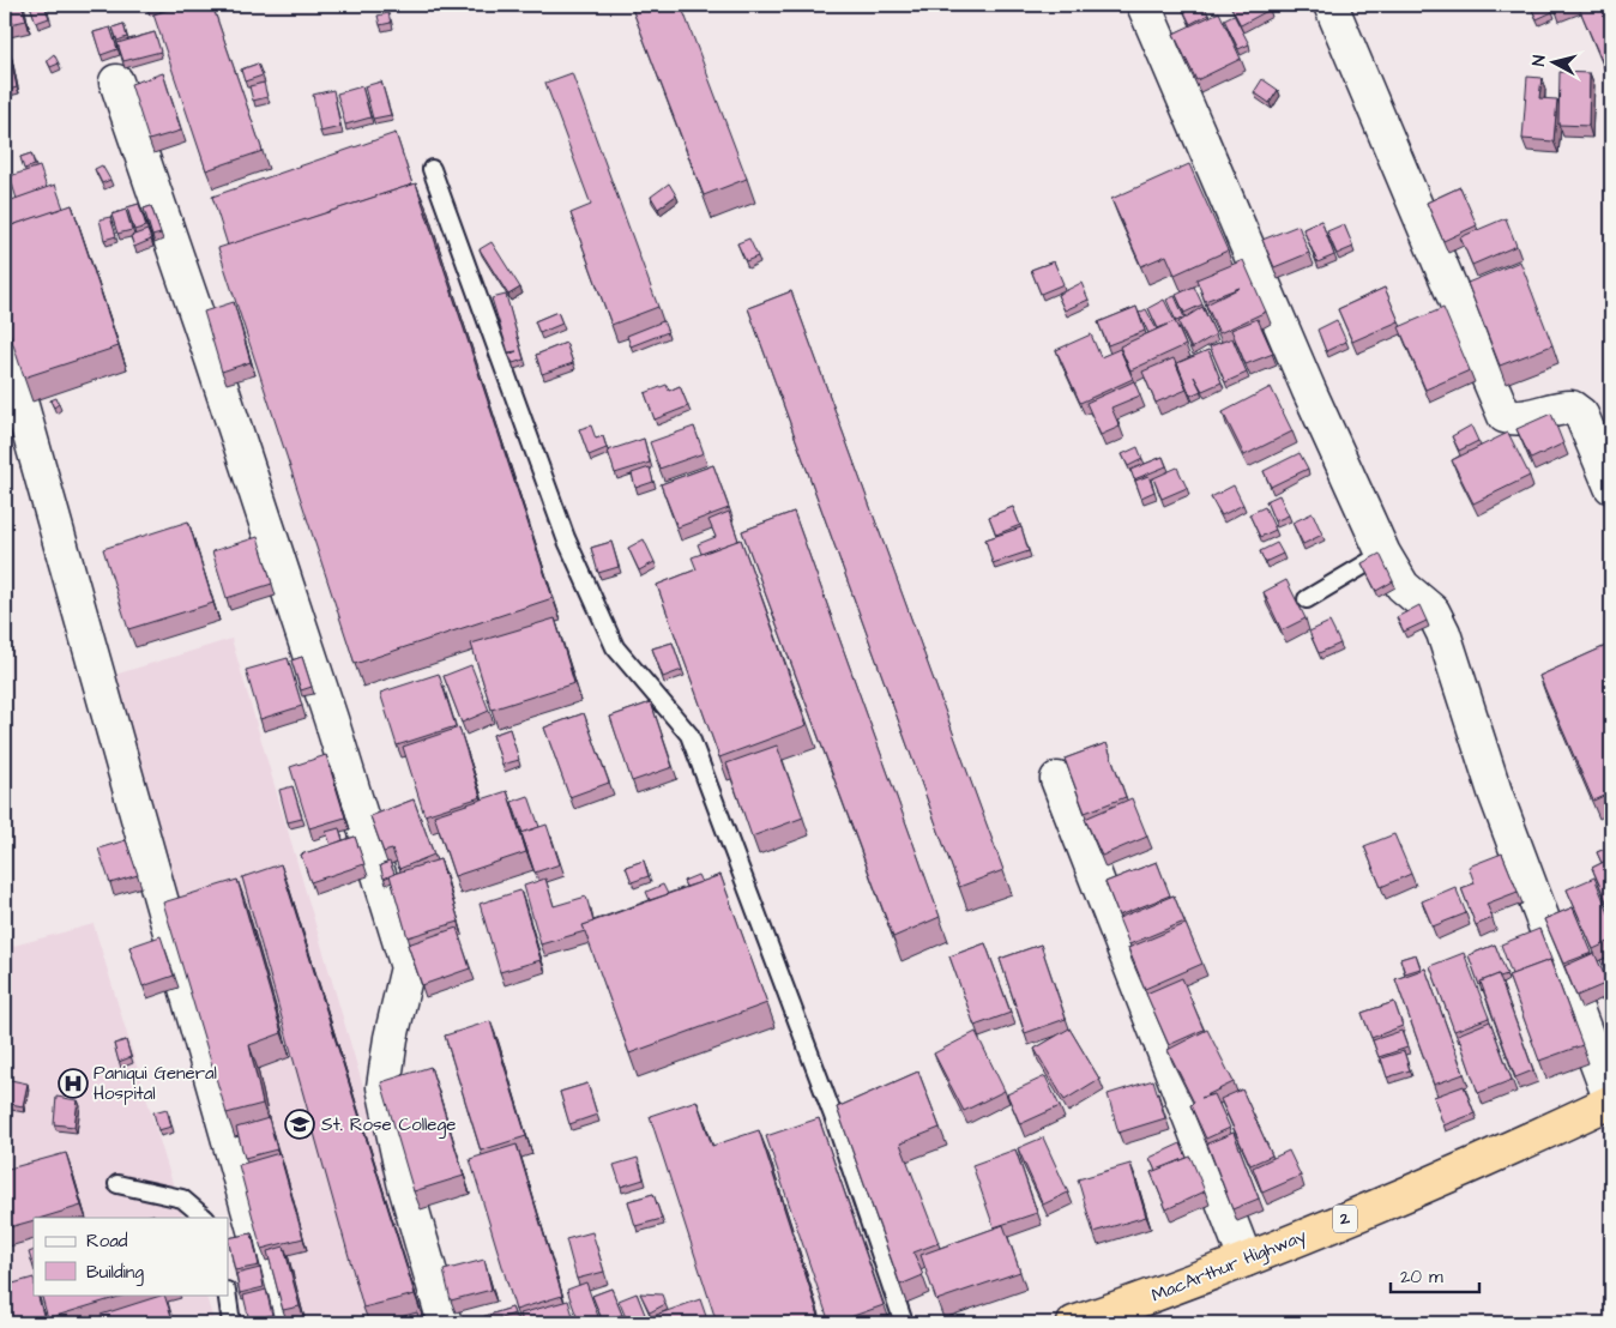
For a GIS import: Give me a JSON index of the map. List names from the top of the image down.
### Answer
{
  "streets": {
    "highway": ["2", "MacArthur Highway"]
  },
  "places": {
    "hospital": ["Paniqui General Hospital"],
    "school or university": ["St. Rose College"]
  },
  "legend": ["Road", "Building"],
  "scale_bar": "20 m",
  "north": "left"
}
